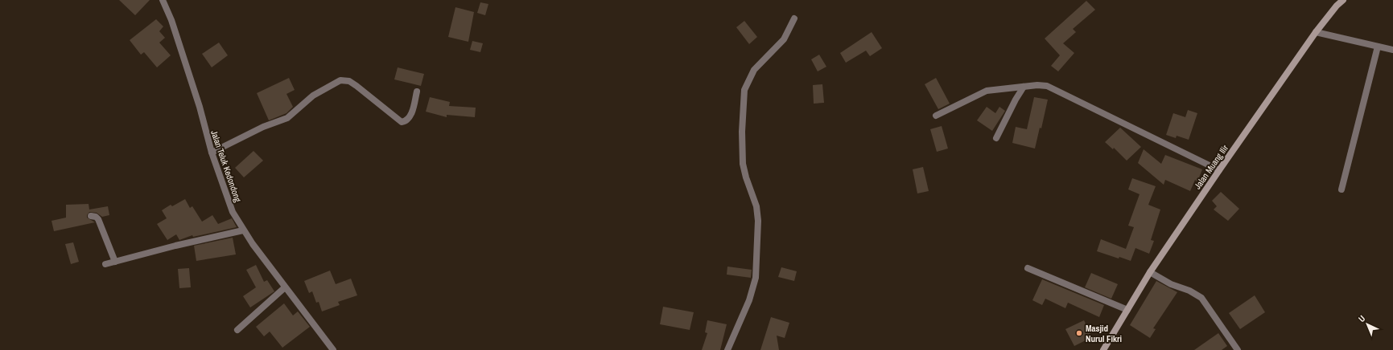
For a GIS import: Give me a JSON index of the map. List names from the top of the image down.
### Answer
{
  "streets": {
    "main road": ["Jalan Muang Ilir"],
    "street": ["Jalan Teluk Kedondong"]
  },
  "places": ["Masjid Nurul Fikri"],
  "north": "top left"
}
